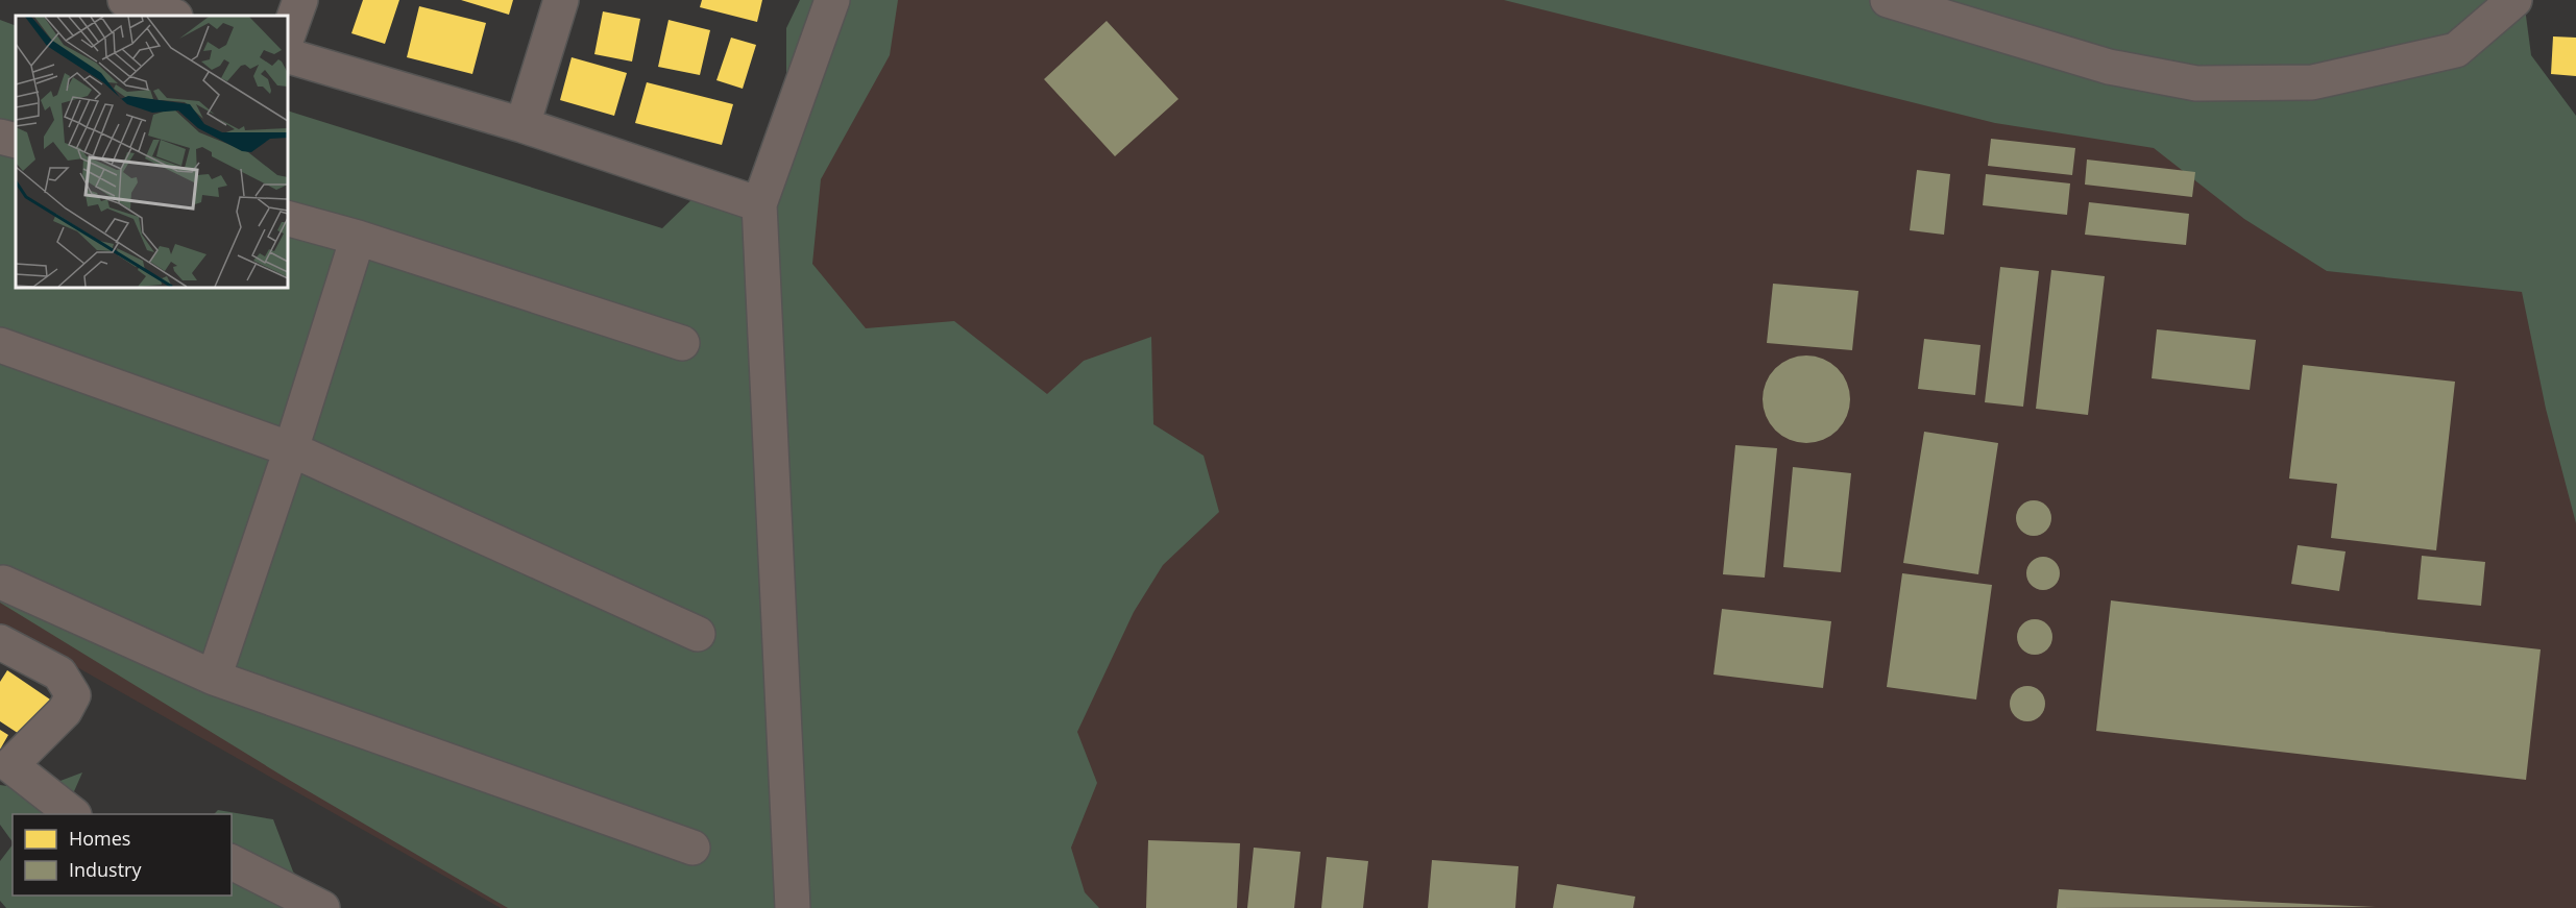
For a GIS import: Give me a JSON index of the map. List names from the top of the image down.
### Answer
{
  "legend": ["Homes", "Industry"]
}
